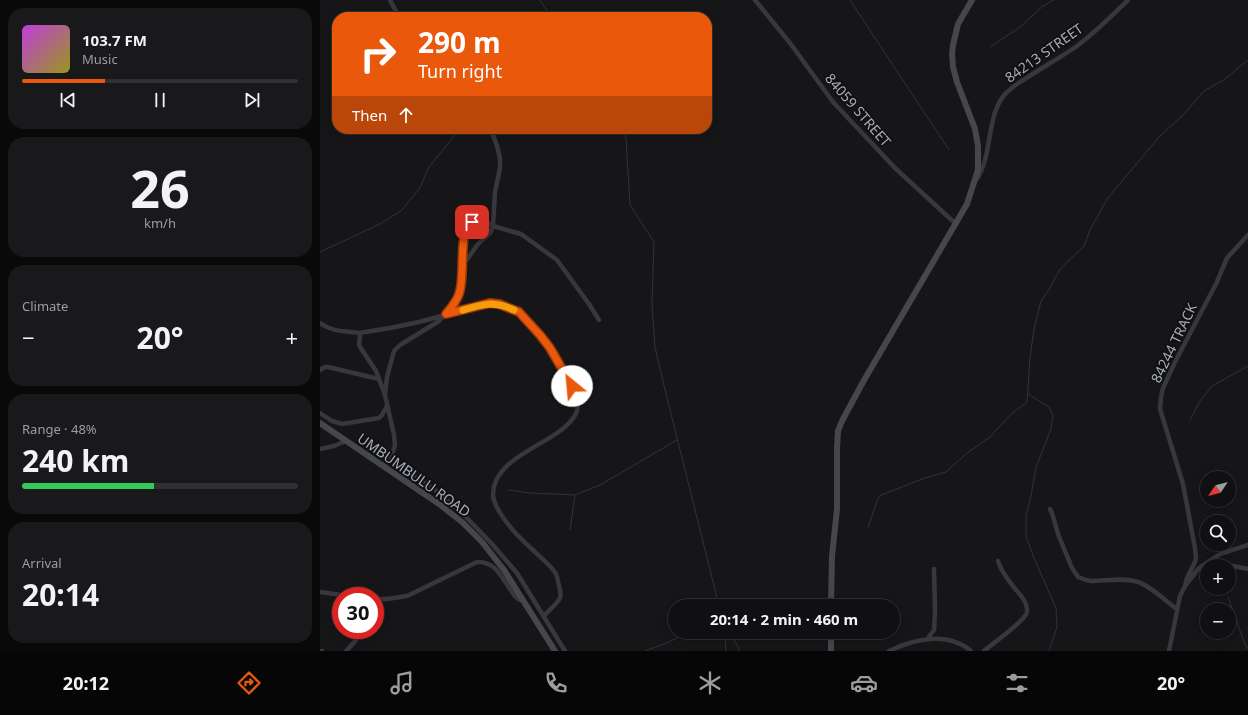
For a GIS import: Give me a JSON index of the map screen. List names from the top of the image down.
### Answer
{
  "streets": {
    "street": [
      "84213 STREET",
      "84059 STREET",
      "84244 TRACK",
      "UMBUMBULU ROAD"
    ]
  },
  "north": "bottom left",
  "page": {
    "turn": ["290 m", "Turn right"],
    "song": ["103.7 FM", "Music"],
    "then": "Then",
    "tile": [
      ["26", "km/h"],
      "Climate",
      ["Range · 48%", "240 km"],
      ["Arrival", "20:14"]
    ],
    "heat": ["−", "20°", "+"],
    "map_buttons": ["+", "−"],
    "limit": "30",
    "trip": "20:14 · 2 min · 460 m",
    "tabs": ["20:12", "20°"]
  }
}
